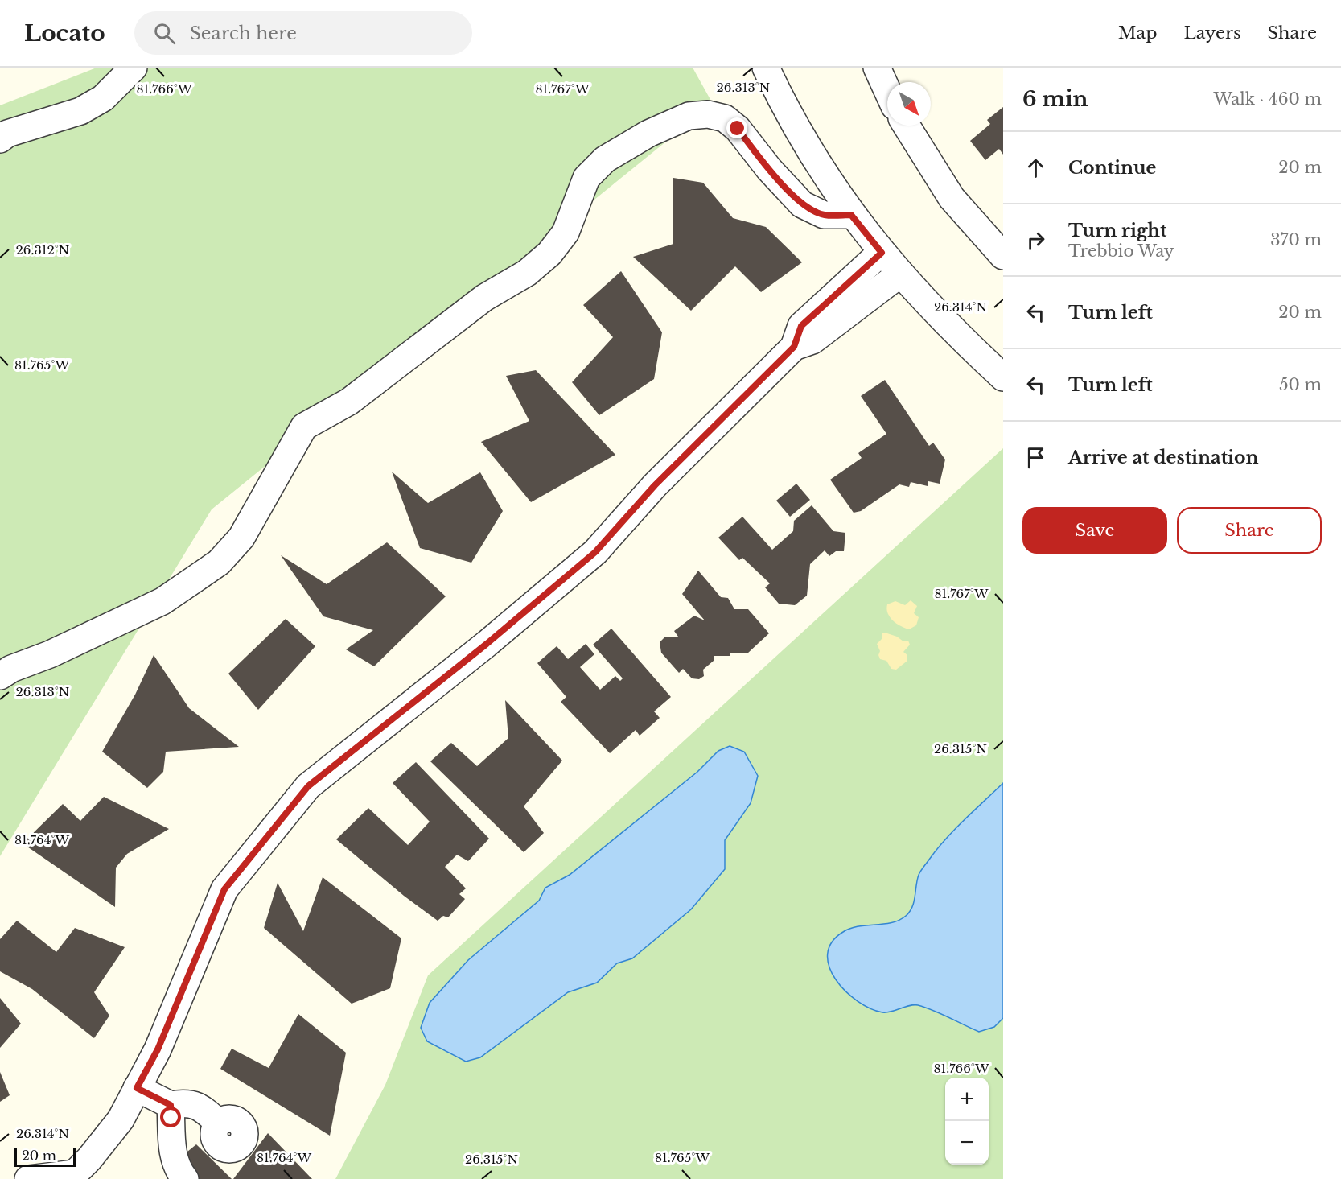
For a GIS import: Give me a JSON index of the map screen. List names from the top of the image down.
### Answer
{
  "scale_bar": "20 m",
  "north": "bottom right",
  "page": {
    "header": "Locato",
    "search": "Search here",
    "nav": ["Map", "Layers", "Share"],
    "heading": ["6 min", "Walk · 460 m"],
    "list": [
      ["Continue", "20 m"],
      ["Turn right", "Trebbio Way", "370 m"],
      ["Turn left", "20 m"],
      ["Turn left", "50 m"],
      "Arrive at destination"
    ],
    "buttons": ["Save", "Share"],
    "map_buttons": ["+", "−"],
    "scale": "20 m"
  },
  "coordinates": [
    "26.313°N",
    "81.766°W",
    "81.767°W",
    "26.312°N",
    "26.314°N",
    "81.765°W",
    "26.315°N",
    "81.764°W"
  ]
}
